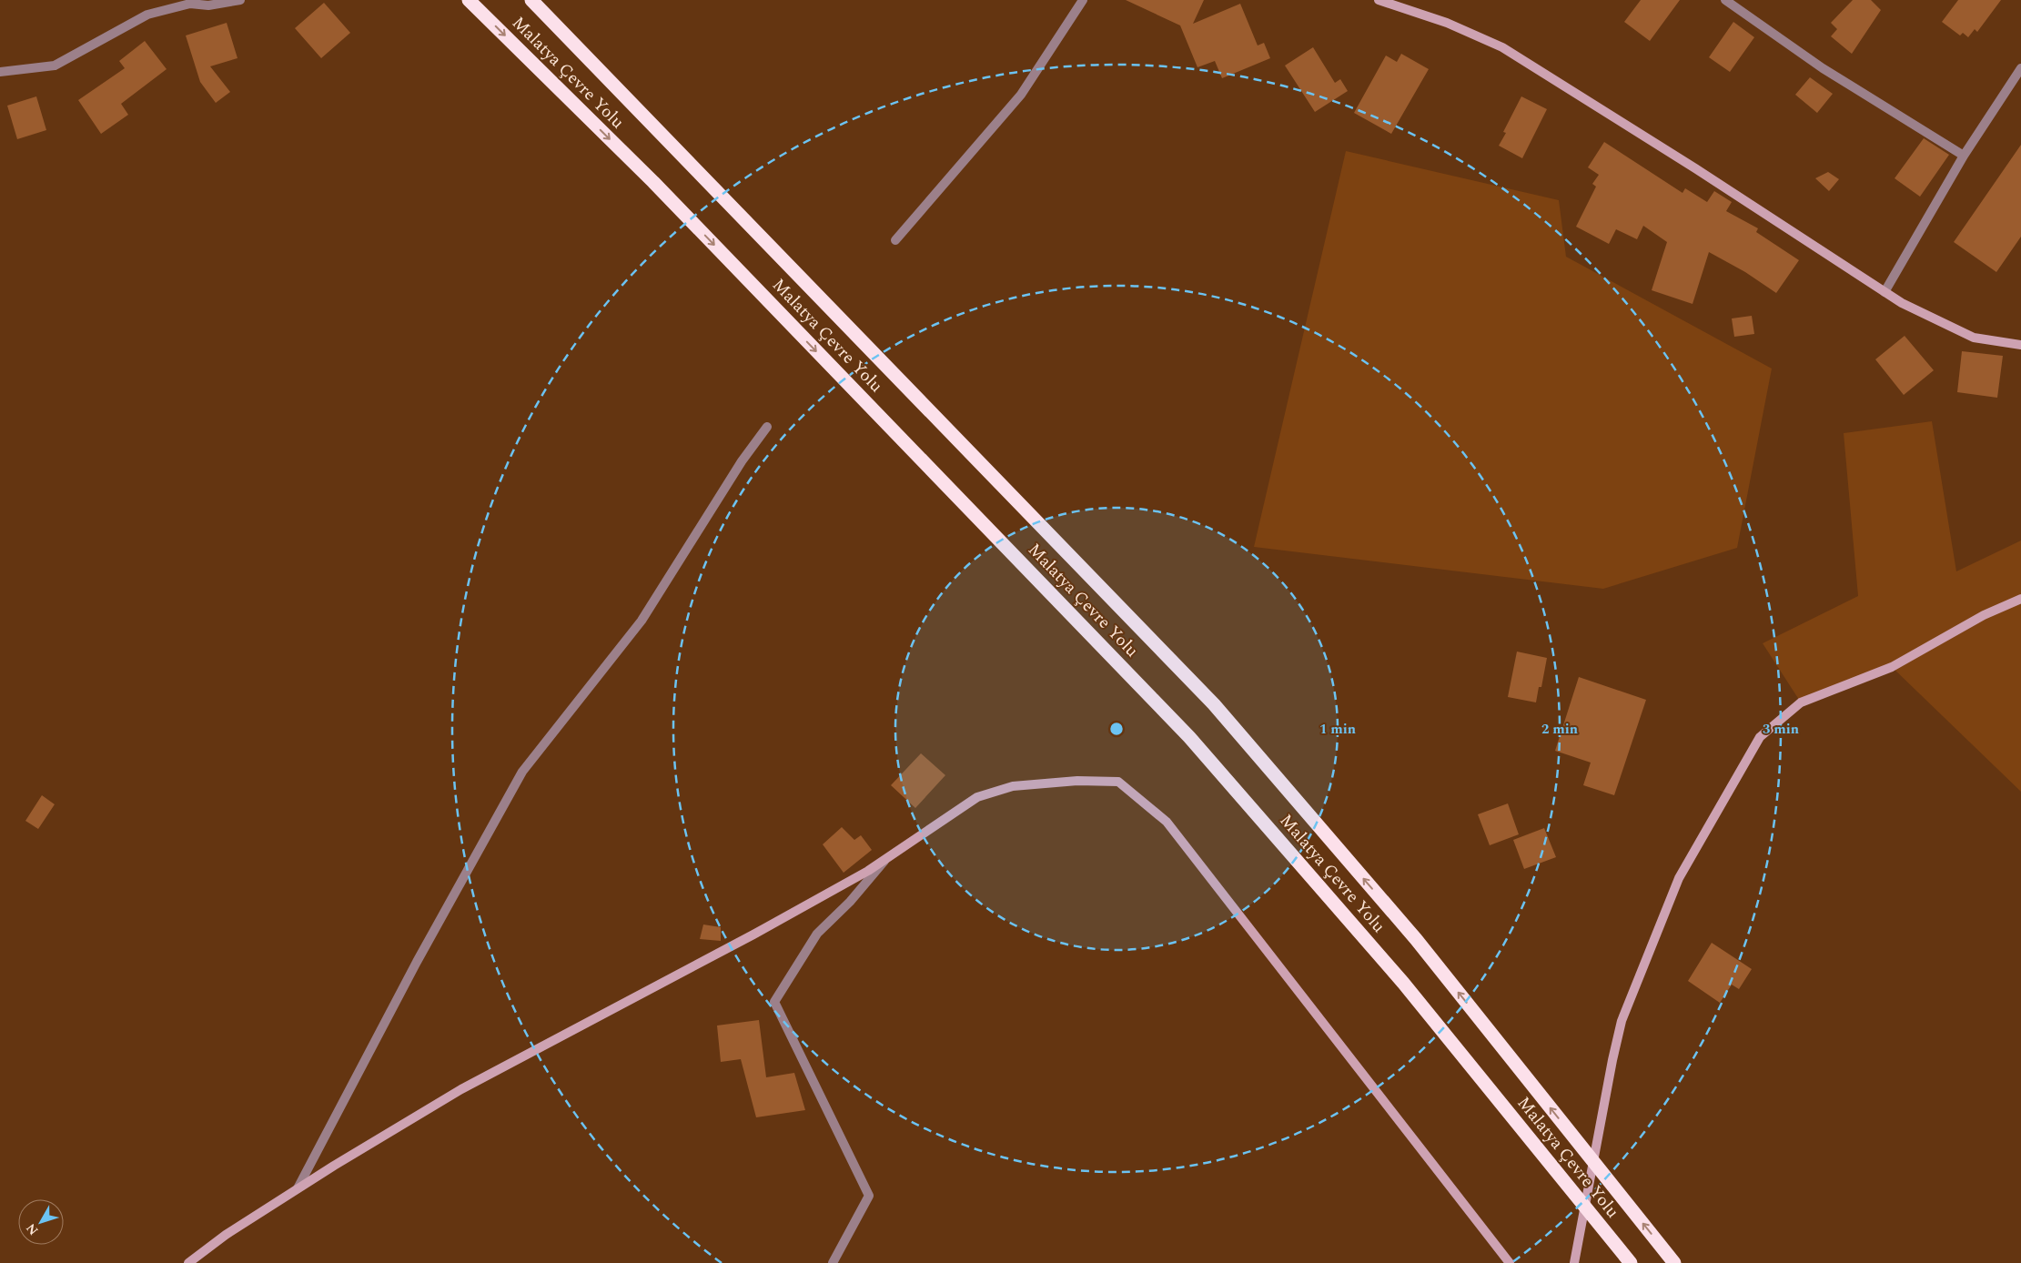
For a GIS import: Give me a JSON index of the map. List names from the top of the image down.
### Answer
{
  "streets": {
    "highway": ["Malatya Çevre Yolu"]
  },
  "north": "bottom left",
  "rings": ["1 min", "2 min", "3 min"]
}
